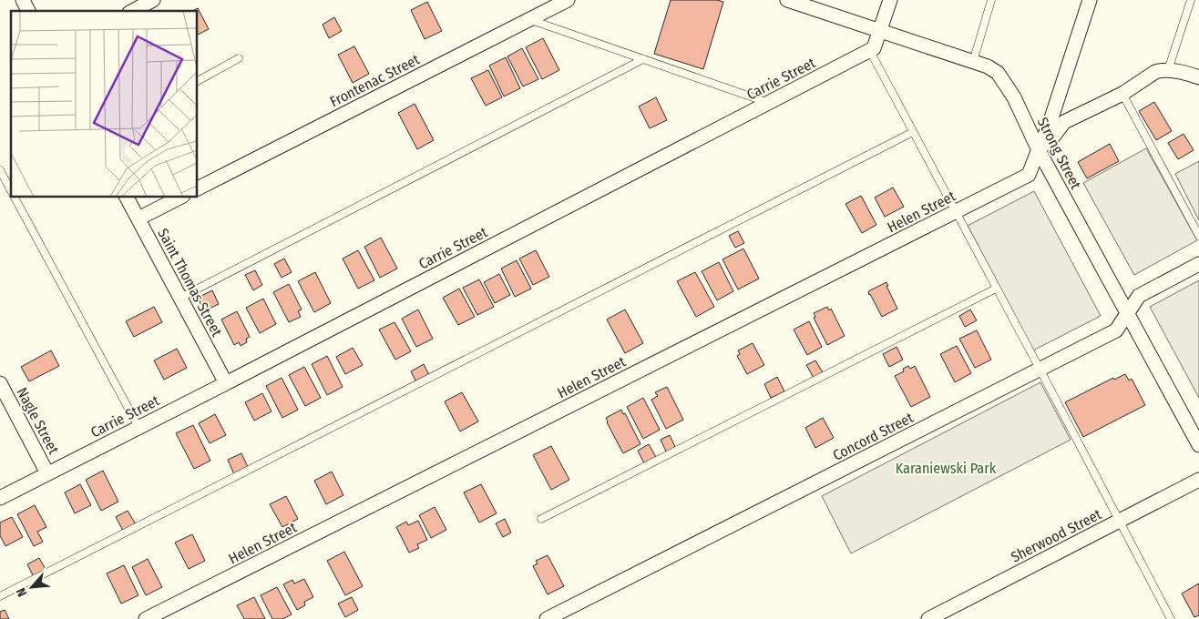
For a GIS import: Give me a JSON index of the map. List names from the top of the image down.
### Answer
{
  "streets": {
    "street": [
      "Carrie Street",
      "Frontenac Street",
      "Strong Street",
      "Helen Street",
      "Saint Thomas Street",
      "Nagle Street",
      "Concord Street",
      "Sherwood Street"
    ]
  },
  "crossings": [
    ["Carrie Street", "Saint Thomas Street"],
    ["Carrie Street", "Nagle Street"],
    ["Strong Street", "Helen Street"],
    ["Strong Street", "Concord Street"]
  ],
  "parks": ["Karaniewski Park"],
  "north": "bottom left"
}
